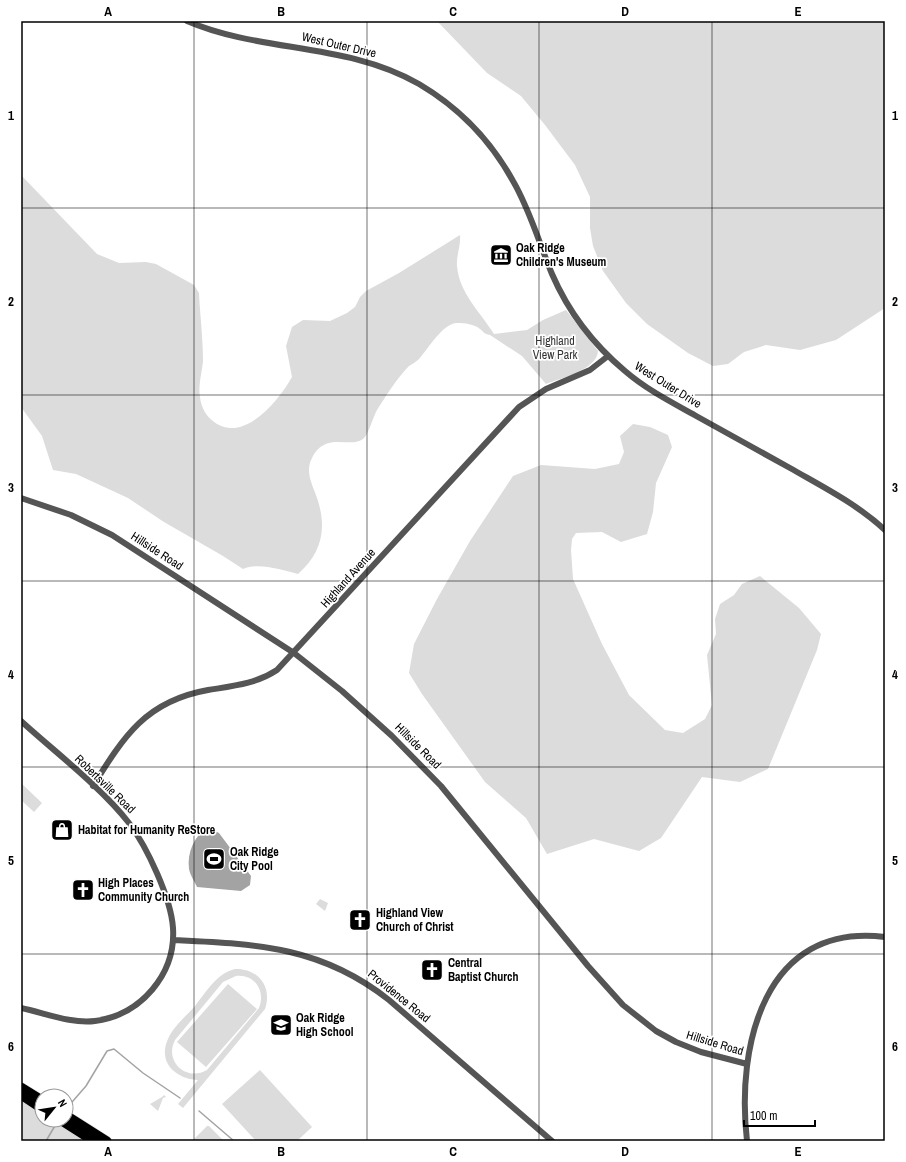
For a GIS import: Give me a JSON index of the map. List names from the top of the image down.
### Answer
{
  "streets": {
    "street": [
      "West Outer Drive",
      "Hillside Road",
      "Highland Avenue",
      "Robertsville Road",
      "Providence Road"
    ]
  },
  "crossings": [
    ["West Outer Drive", "Highland Avenue"],
    ["Hillside Road", "Highland Avenue"],
    ["Highland Avenue", "Robertsville Road"],
    ["Robertsville Road", "Providence Road"]
  ],
  "parks": ["Highland View Park"],
  "places": {
    "museum": ["Oak Ridge Children's Museum"],
    "shop": ["Habitat for Humanity ReStore"],
    "sports": ["Oak Ridge City Pool"],
    "church": ["High Places Community Church", "Highland View Church of Christ", "Central Baptist Church"],
    "school or university": ["Oak Ridge High School"]
  },
  "scale_bar": "100 m",
  "north": "top right",
  "grid": {
    "columns": [
      "A",
      "B",
      "C",
      "D",
      "E"
    ],
    "rows": [
      "1",
      "2",
      "3",
      "4",
      "5",
      "6"
    ]
  }
}
